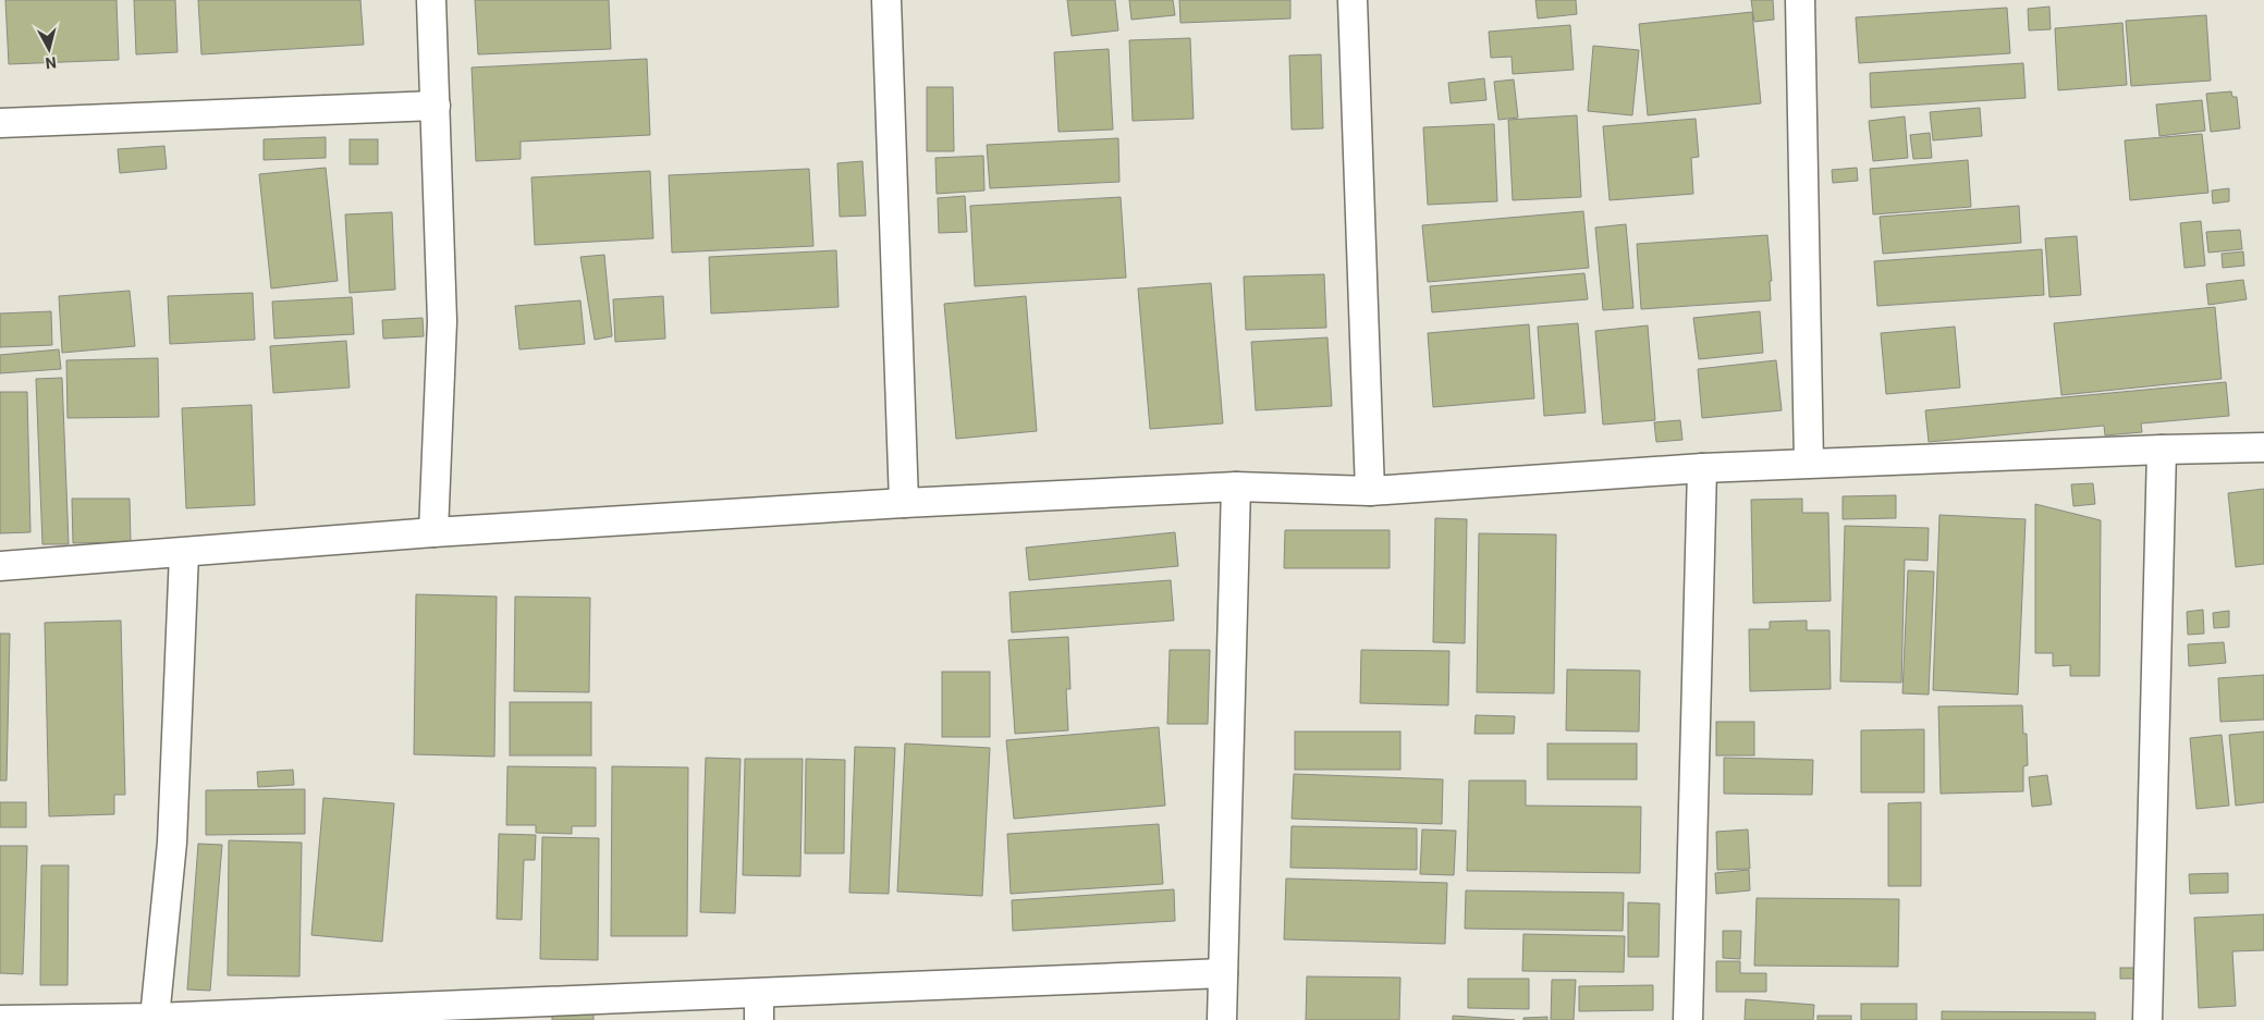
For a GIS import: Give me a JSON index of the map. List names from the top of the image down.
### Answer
{
  "north": "bottom"
}
